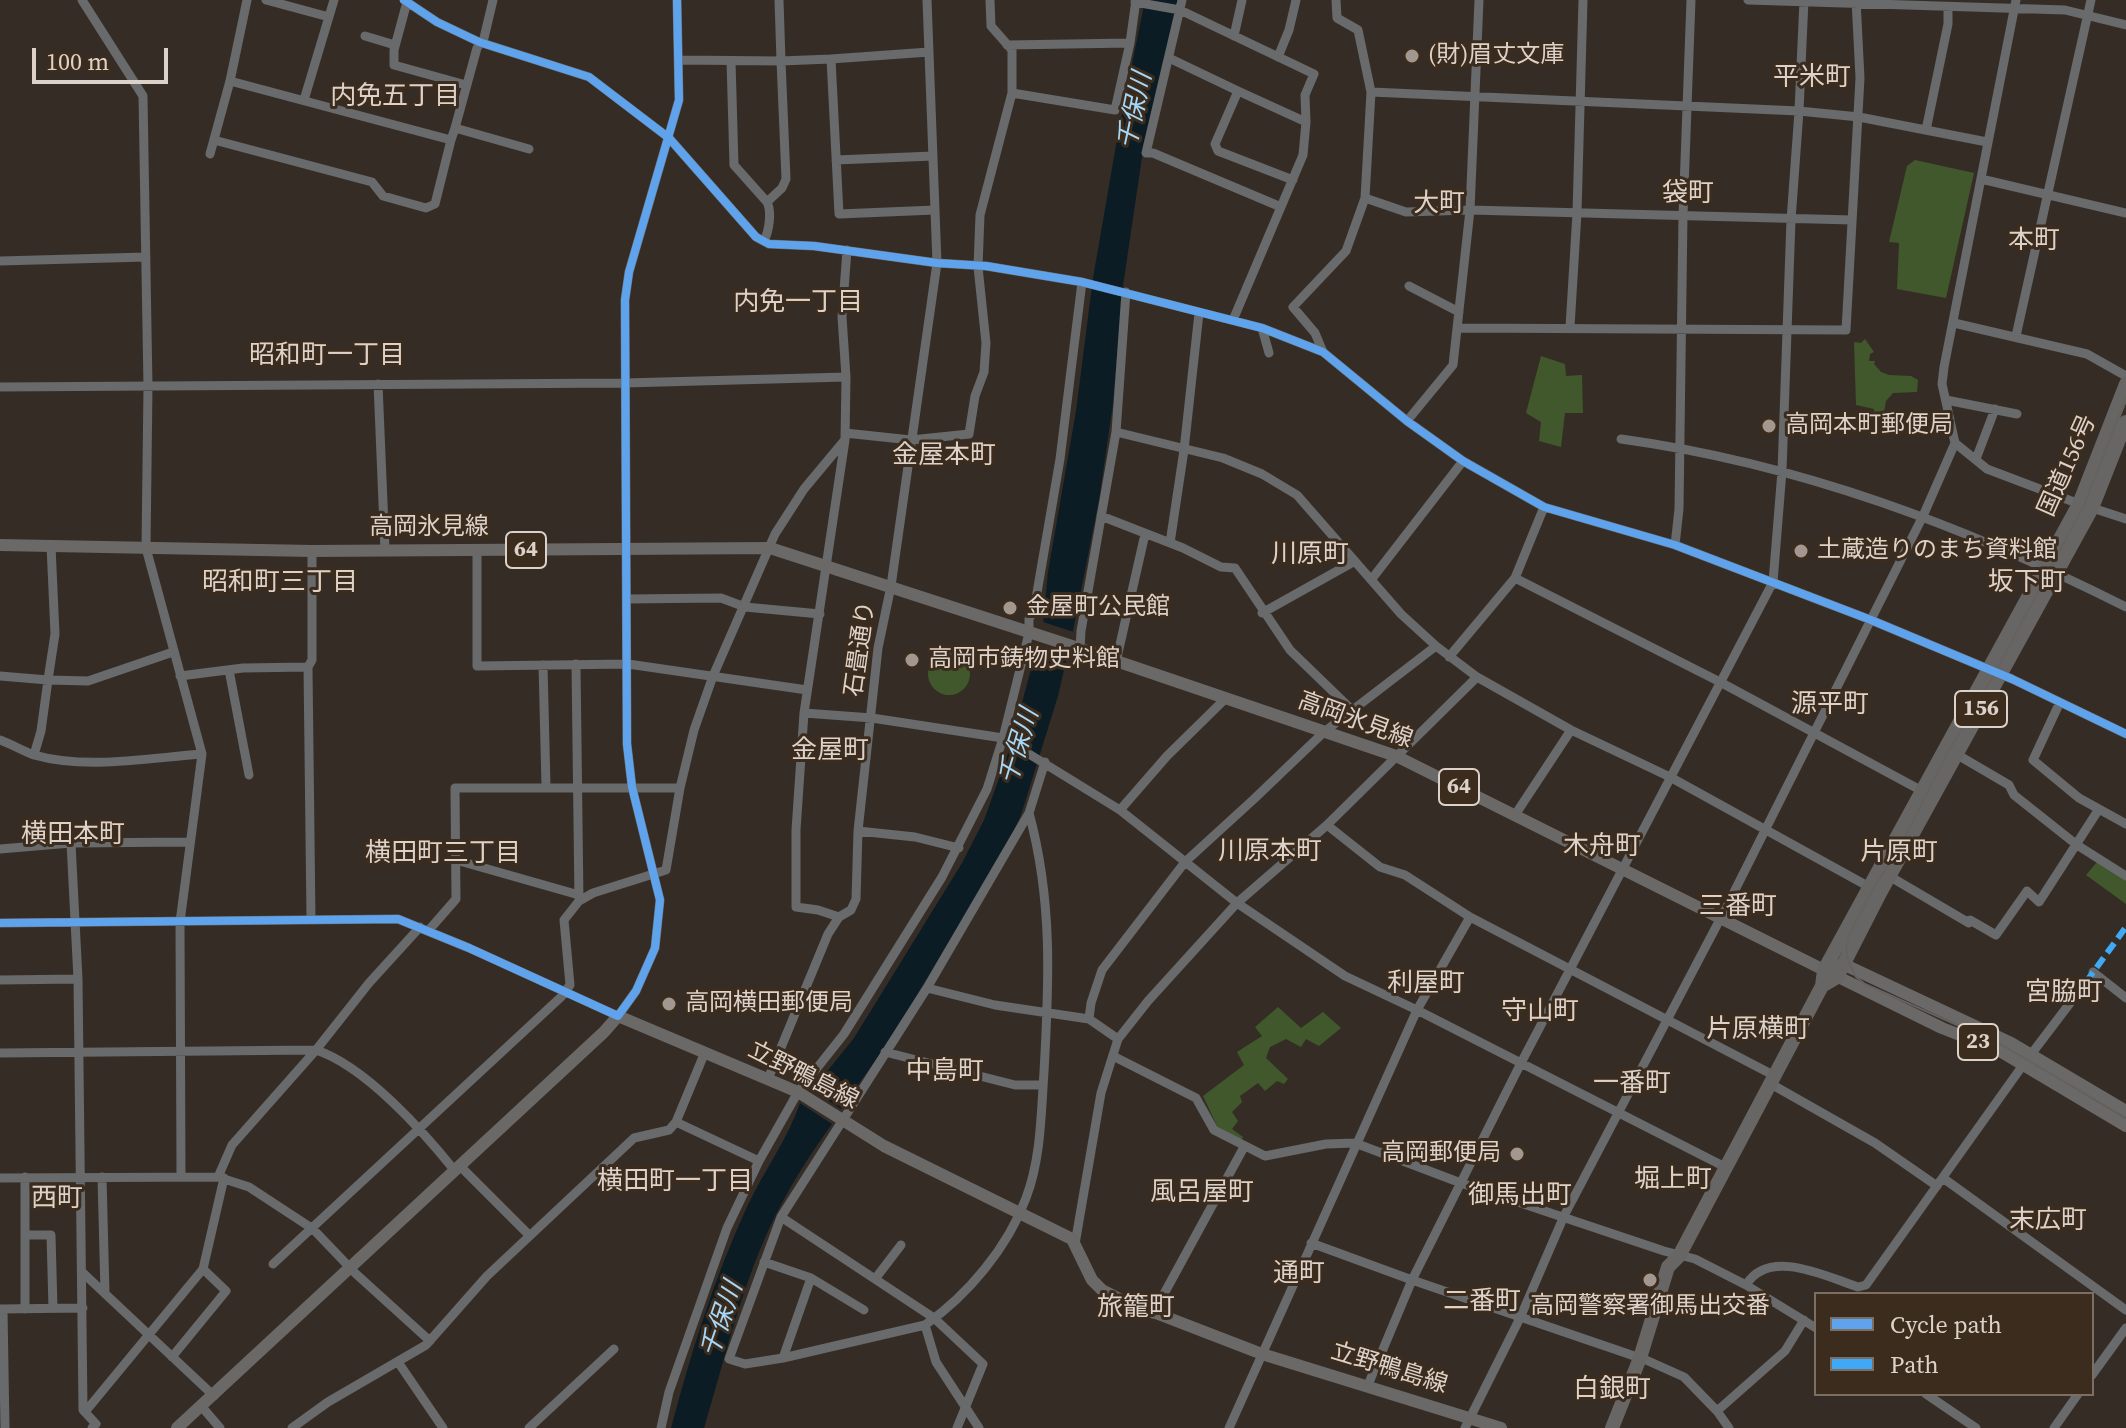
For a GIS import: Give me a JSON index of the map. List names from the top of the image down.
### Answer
{
  "streets": {
    "highway": ["国道156号", "156"],
    "main road": [
      "高岡氷見線",
      "64",
      "23",
      "立野鴨島線"
    ],
    "street": ["石畳通り"]
  },
  "crossings": [
    ["国道156号", "高岡氷見線"],
    ["国道156号", "23"],
    ["高岡氷見線", "64"],
    ["高岡氷見線", "石畳通り"],
    ["高岡氷見線", "23"],
    ["石畳通り", "立野鴨島線"]
  ],
  "districts": [
    "平米町",
    "内免五丁目",
    "袋町",
    "大町",
    "本町",
    "内免一丁目",
    "昭和町一丁目",
    "金屋本町",
    "川原町",
    "昭和町三丁目",
    "坂下町",
    "源平町",
    "金屋町",
    "横田本町",
    "木舟町",
    "川原本町",
    "片原町",
    "横田町三丁目",
    "三番町",
    "利屋町",
    "宮脇町",
    "守山町",
    "片原横町",
    "中島町",
    "一番町",
    "堀上町",
    "横田町一丁目",
    "風呂屋町",
    "御馬出町",
    "西町",
    "末広町",
    "通町",
    "二番町",
    "旅籠町",
    "白銀町"
  ],
  "water": ["千保川"],
  "places": [
    "(財)眉丈文庫",
    "高岡本町郵便局",
    "土蔵造りのまち資料館",
    "金屋町公民館",
    "高岡市鋳物史料館",
    "高岡横田郵便局",
    "高岡郵便局",
    "高岡警察署御馬出交番"
  ],
  "legend": ["Cycle path", "Path"],
  "scale_bar": "100 m"
}
